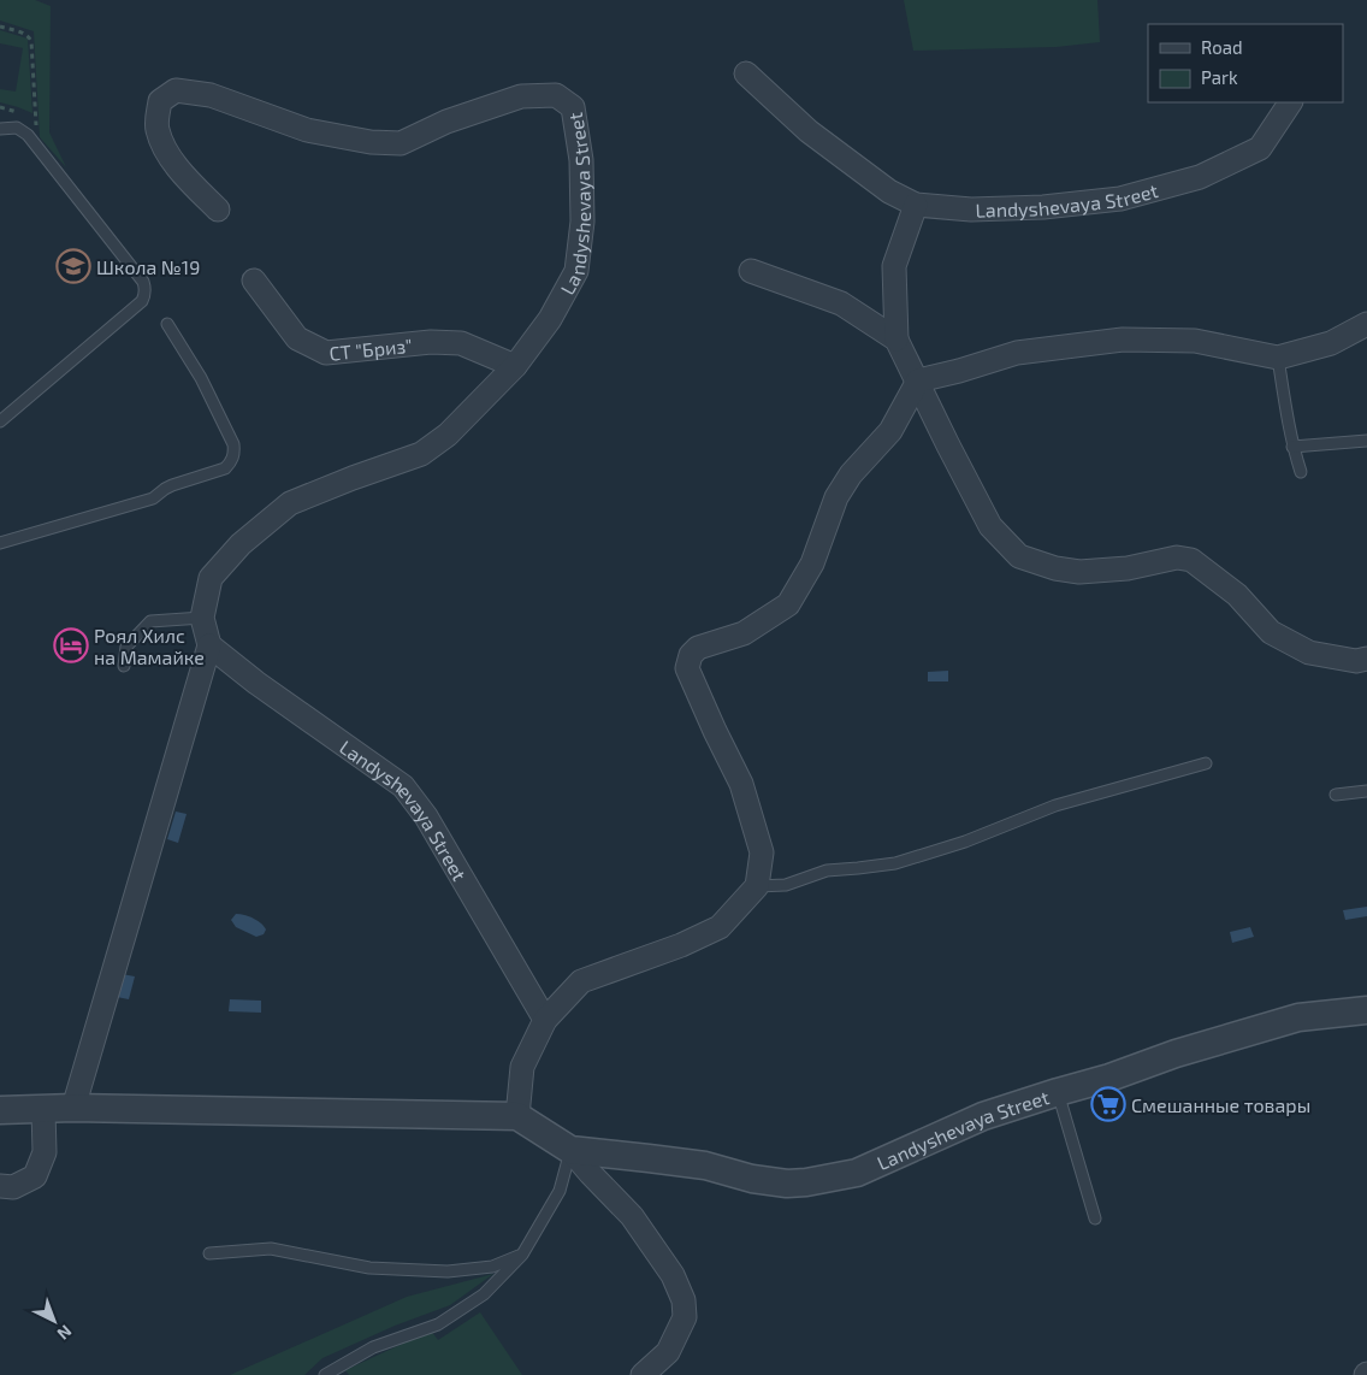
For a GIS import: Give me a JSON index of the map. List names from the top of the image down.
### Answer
{
  "streets": {
    "street": ["Landyshevaya Street", "СТ \"Бриз\""]
  },
  "crossings": [
    ["Landyshevaya Street", "СТ \"Бриз\""]
  ],
  "places": {
    "school or university": ["Школа №19"],
    "hotel": ["Роял Хилс на Мамайке"],
    "supermarket": ["Смешанные товары"]
  },
  "legend": ["Road", "Park"],
  "north": "bottom right"
}
